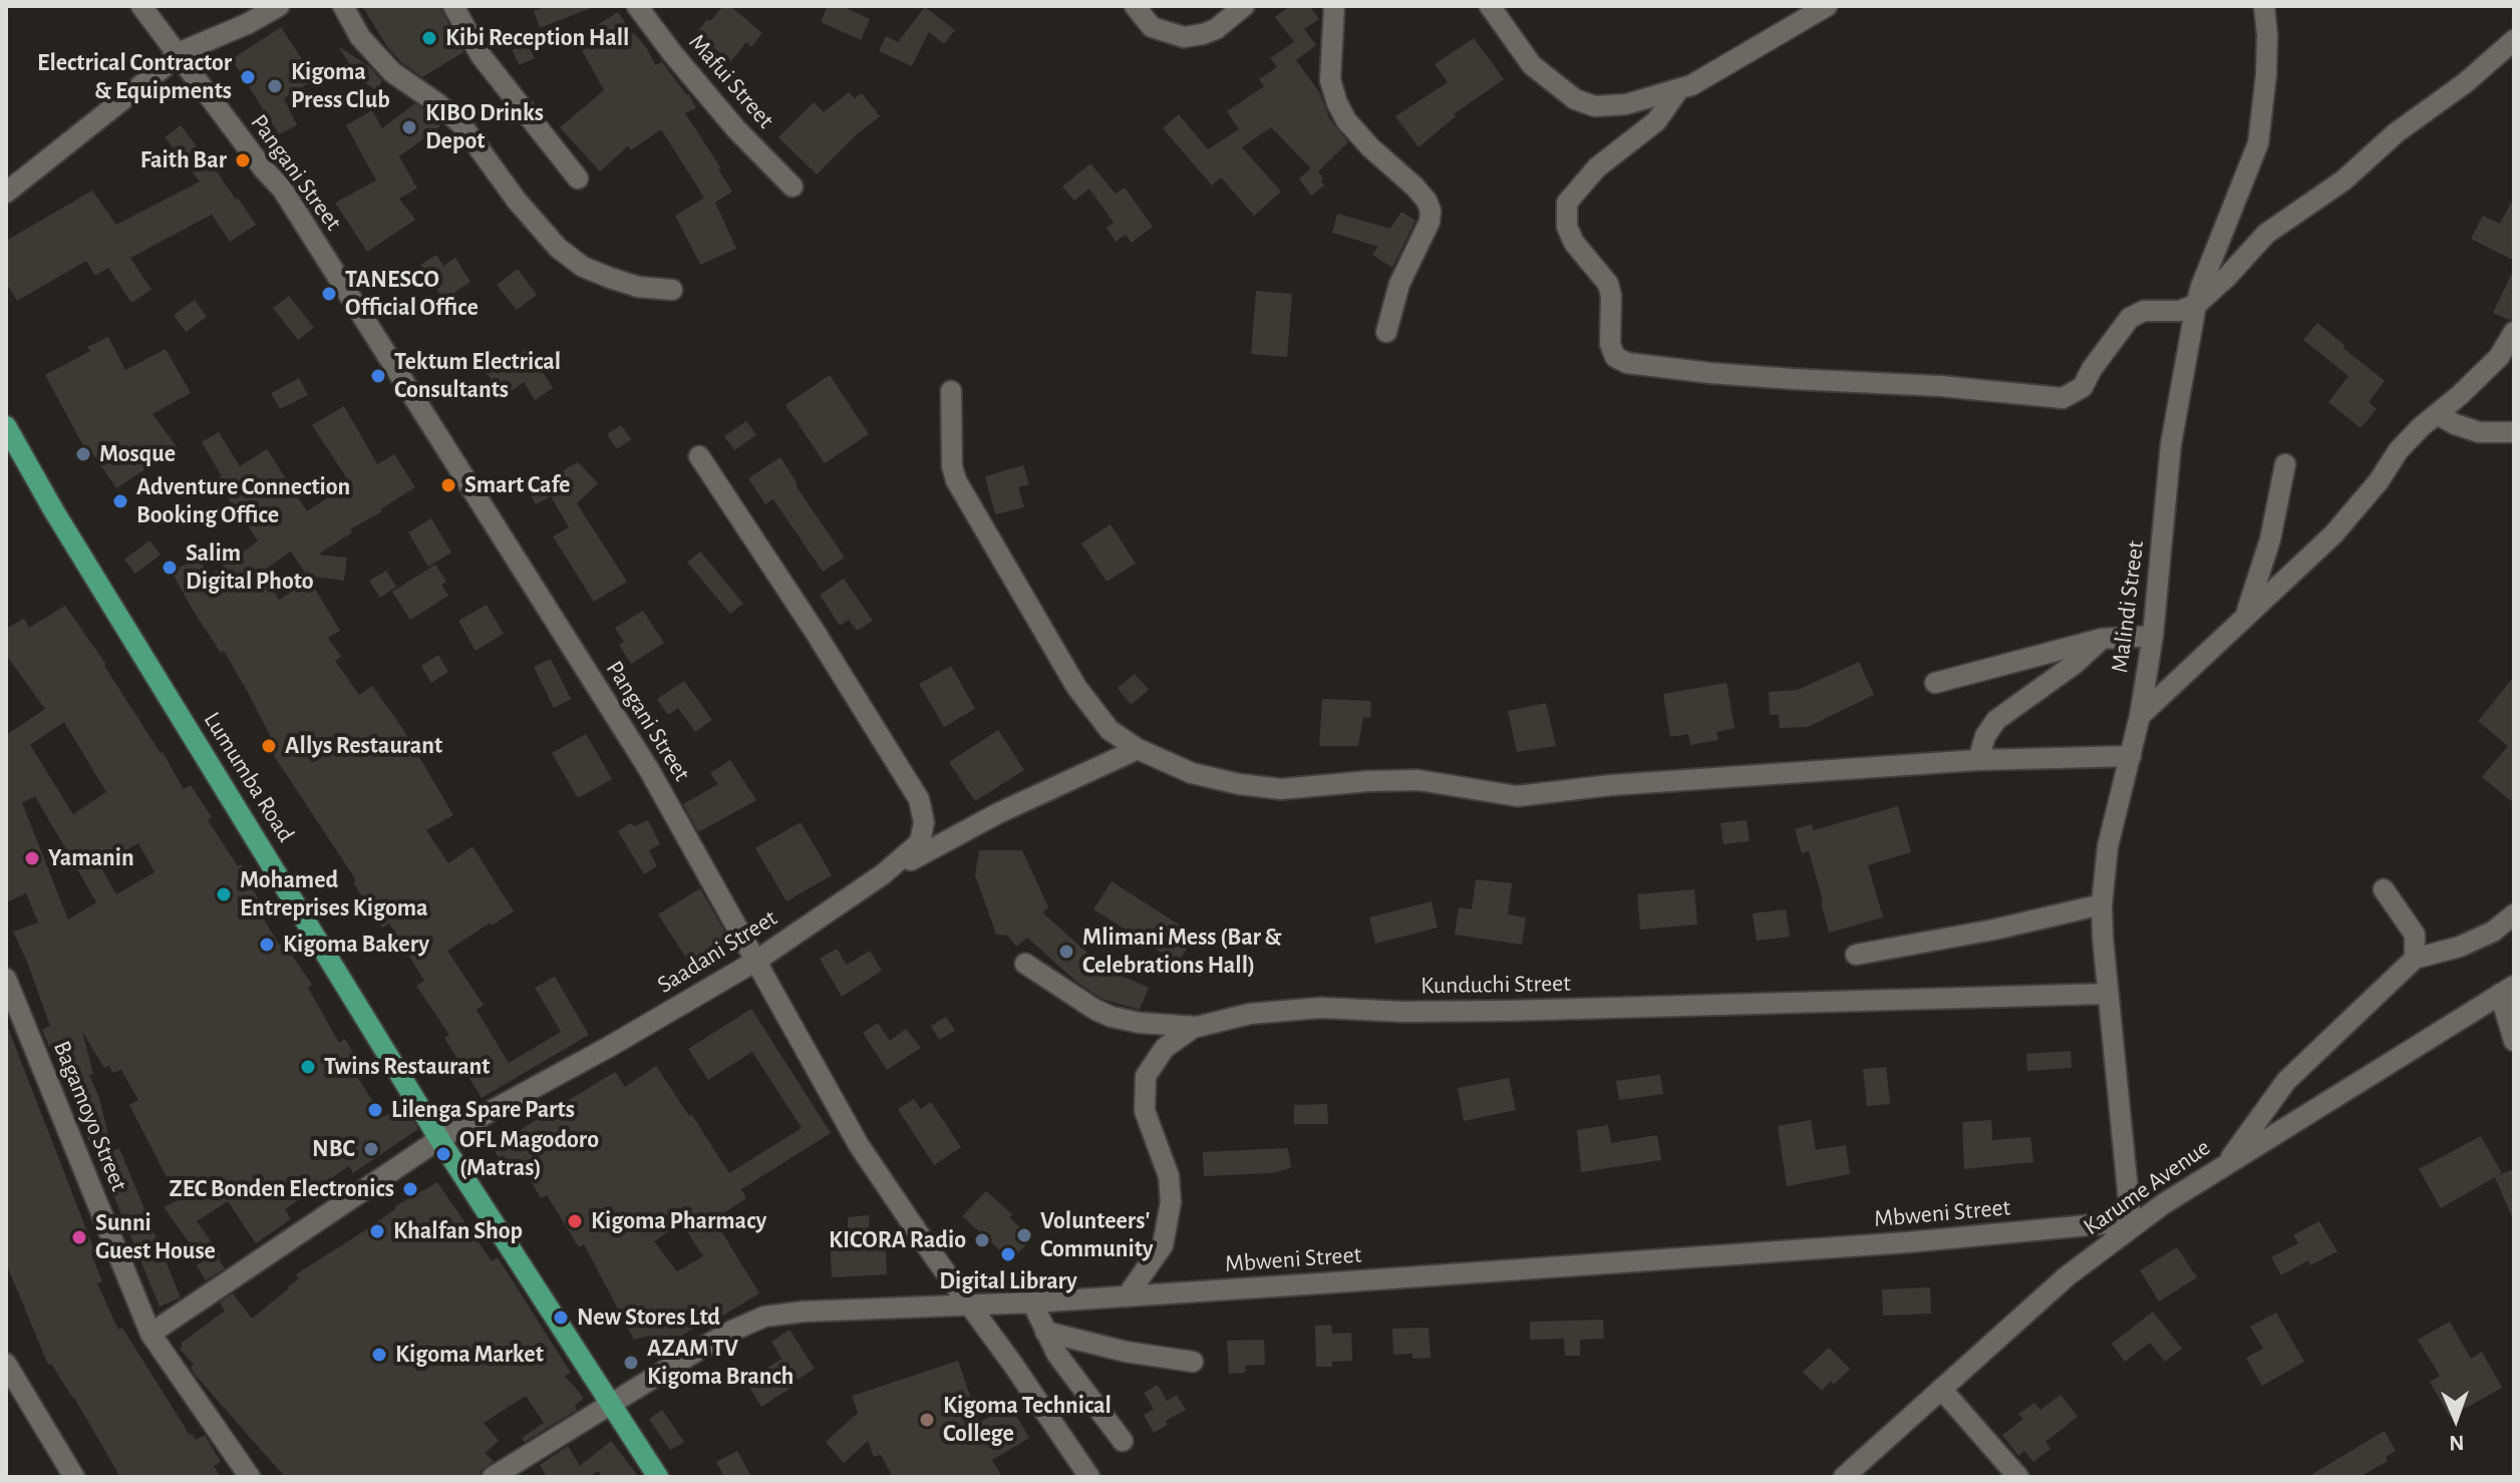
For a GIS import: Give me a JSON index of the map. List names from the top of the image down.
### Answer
{
  "streets": {
    "main road": ["Lumumba Road"],
    "street": [
      "Mafui Street",
      "Pangani Street",
      "Malindi Street",
      "Saadani Street",
      "Kunduchi Street",
      "Bagamoyo Street",
      "Karume Avenue",
      "Mbweni Street"
    ]
  },
  "crossings": [
    ["Pangani Street", "Saadani Street"],
    ["Pangani Street", "Mbweni Street"],
    ["Malindi Street", "Kunduchi Street"],
    ["Malindi Street", "Karume Avenue"],
    ["Malindi Street", "Mbweni Street"],
    ["Lumumba Road", "Saadani Street"],
    ["Lumumba Road", "Mbweni Street"],
    ["Saadani Street", "Bagamoyo Street"],
    ["Kunduchi Street", "Mbweni Street"],
    ["Karume Avenue", "Mbweni Street"]
  ],
  "places": [
    "Kibi Reception Hall",
    "Electrical Contractor & Equipments",
    "Kigoma Press Club",
    "KIBO Drinks Depot",
    "Faith Bar",
    "TANESCO Official Office",
    "Tektum Electrical Consultants",
    "Mosque",
    "Smart Cafe",
    "Adventure Connection Booking Office",
    "Salim Digital Photo",
    "Allys Restaurant",
    "Yamanin",
    "Mohamed Entreprises Kigoma",
    "Kigoma Bakery",
    "Mlimani Mess (Bar & Celebrations Hall)",
    "Twins Restaurant",
    "Lilenga Spare Parts",
    "NBC",
    "OFL Magodoro (Matras)",
    "ZEC Bonden Electronics",
    "Kigoma Pharmacy",
    "Khalfan Shop",
    "Volunteers' Community",
    "Sunni Guest House",
    "KICORA Radio",
    "Digital Library",
    "New Stores Ltd",
    "Kigoma Market",
    "AZAM TV Kigoma Branch",
    "Kigoma Technical College"
  ],
  "north": "bottom"
}
